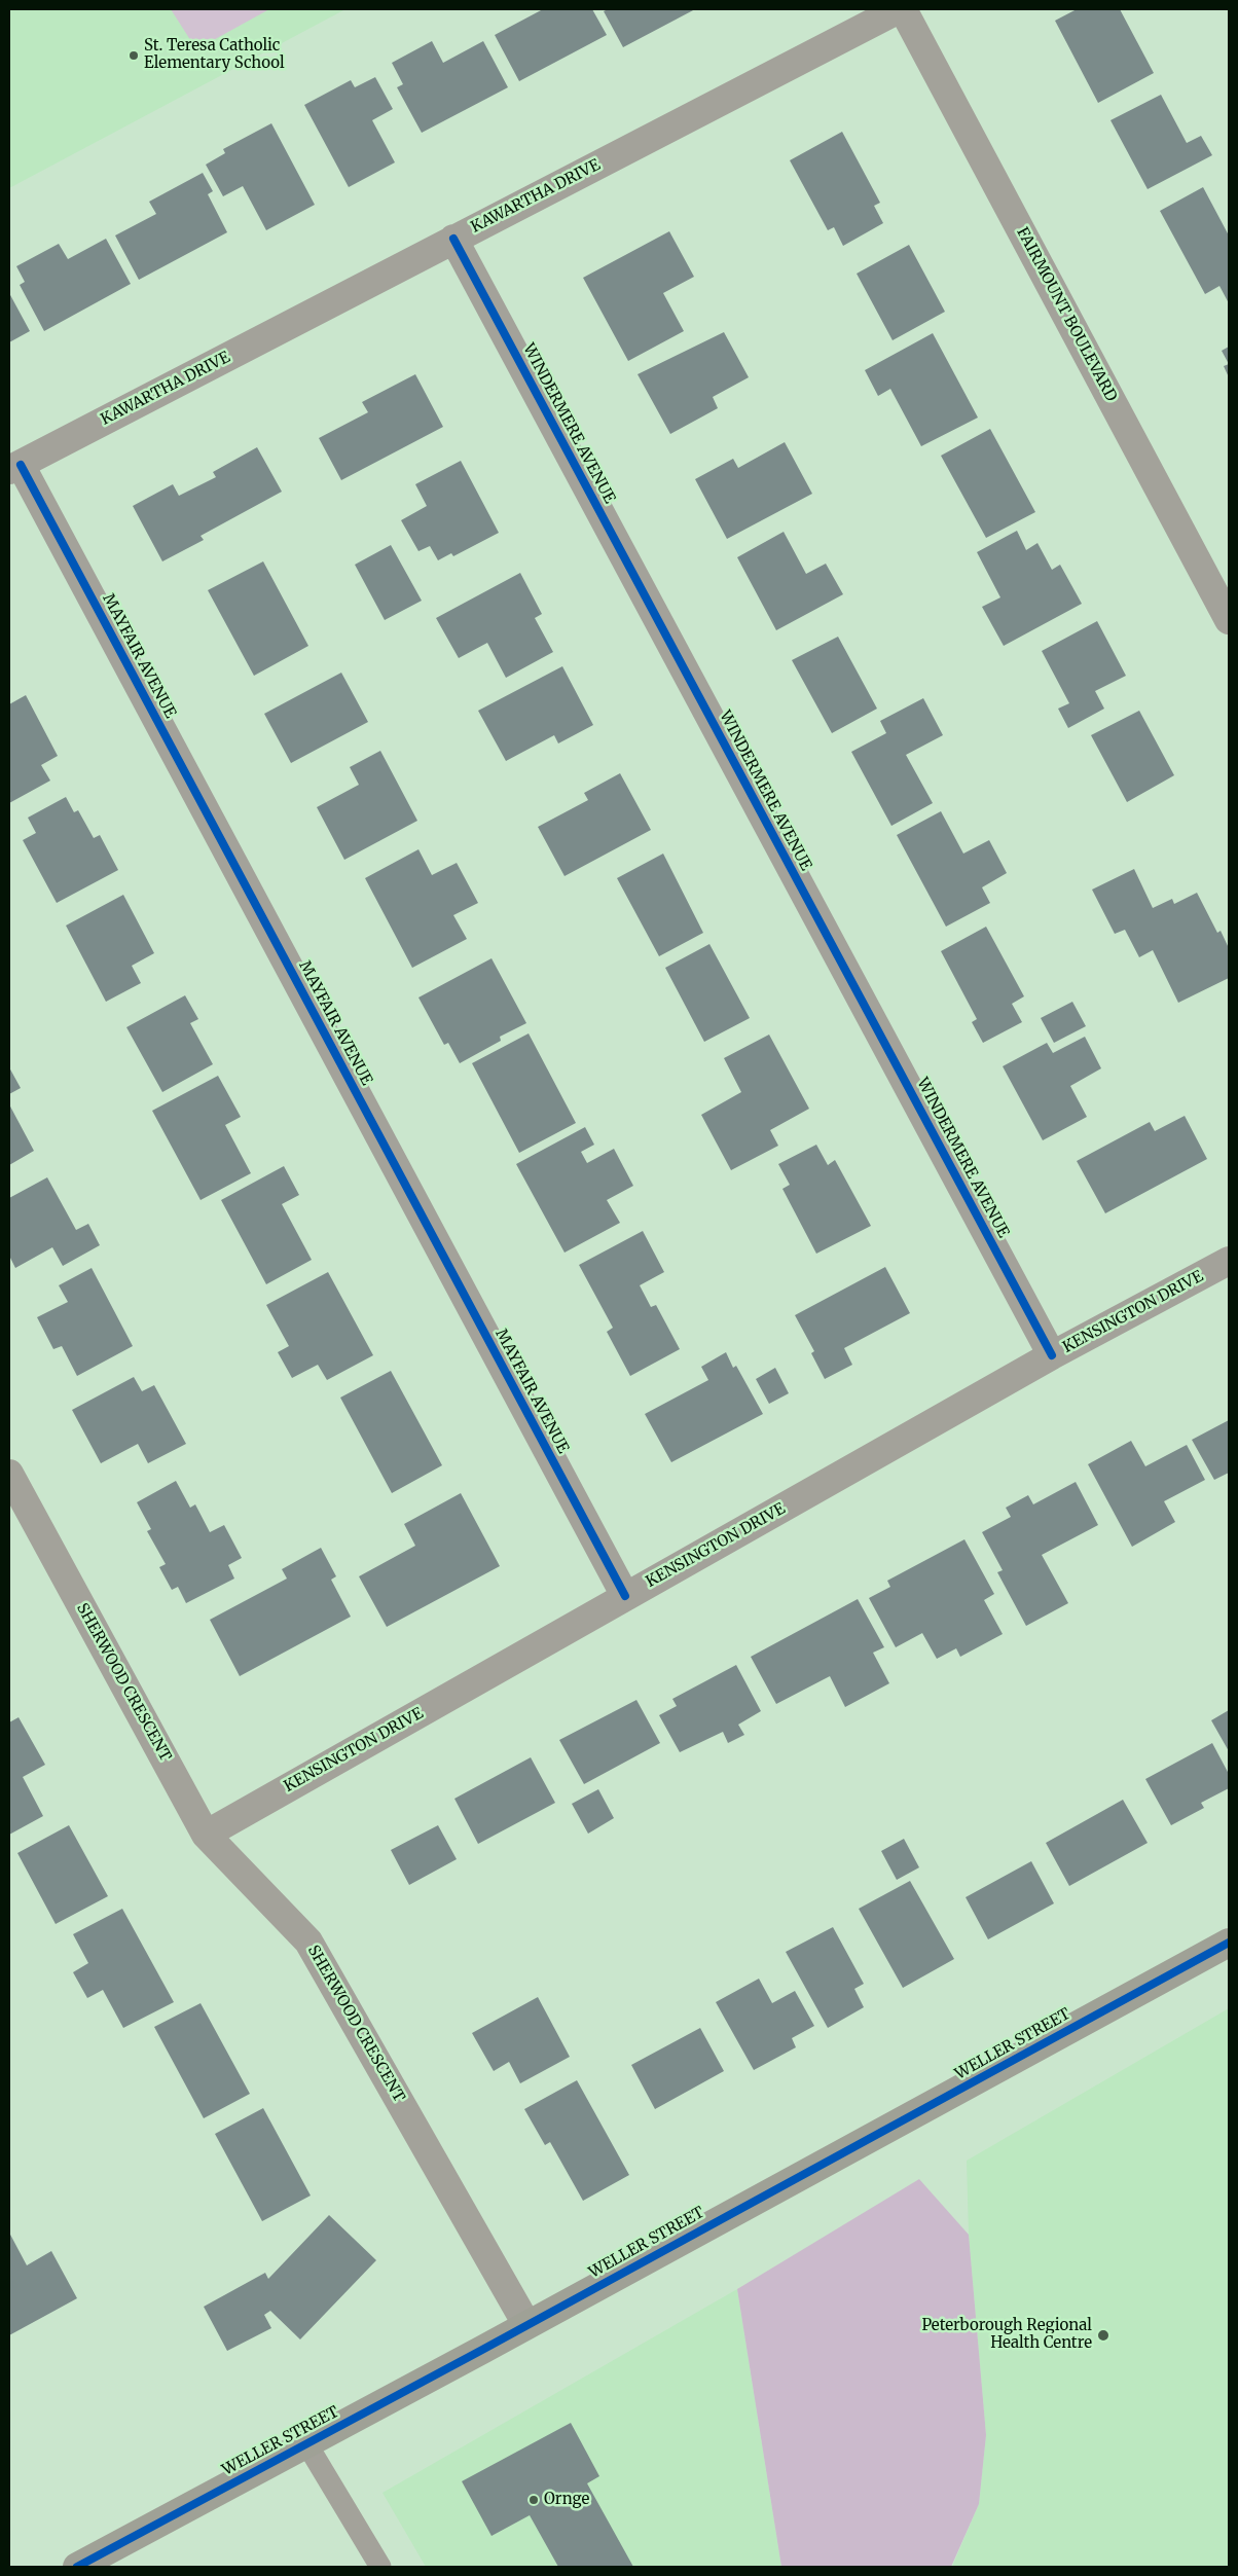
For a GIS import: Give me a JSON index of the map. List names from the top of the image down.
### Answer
{
  "streets": {
    "street": [
      "KAWARTHA DRIVE",
      "FAIRMOUNT BOULEVARD",
      "WINDERMERE AVENUE",
      "MAYFAIR AVENUE",
      "KENSINGTON DRIVE",
      "SHERWOOD CRESCENT",
      "WELLER STREET"
    ]
  },
  "crossings": [
    ["KAWARTHA DRIVE", "WINDERMERE AVENUE"],
    ["KAWARTHA DRIVE", "MAYFAIR AVENUE"],
    ["WINDERMERE AVENUE", "KENSINGTON DRIVE"],
    ["MAYFAIR AVENUE", "KENSINGTON DRIVE"],
    ["KENSINGTON DRIVE", "SHERWOOD CRESCENT"],
    ["SHERWOOD CRESCENT", "WELLER STREET"]
  ],
  "places": ["St. Teresa Catholic Elementary School", "Peterborough Regional Health Centre", "Ornge"]
}
